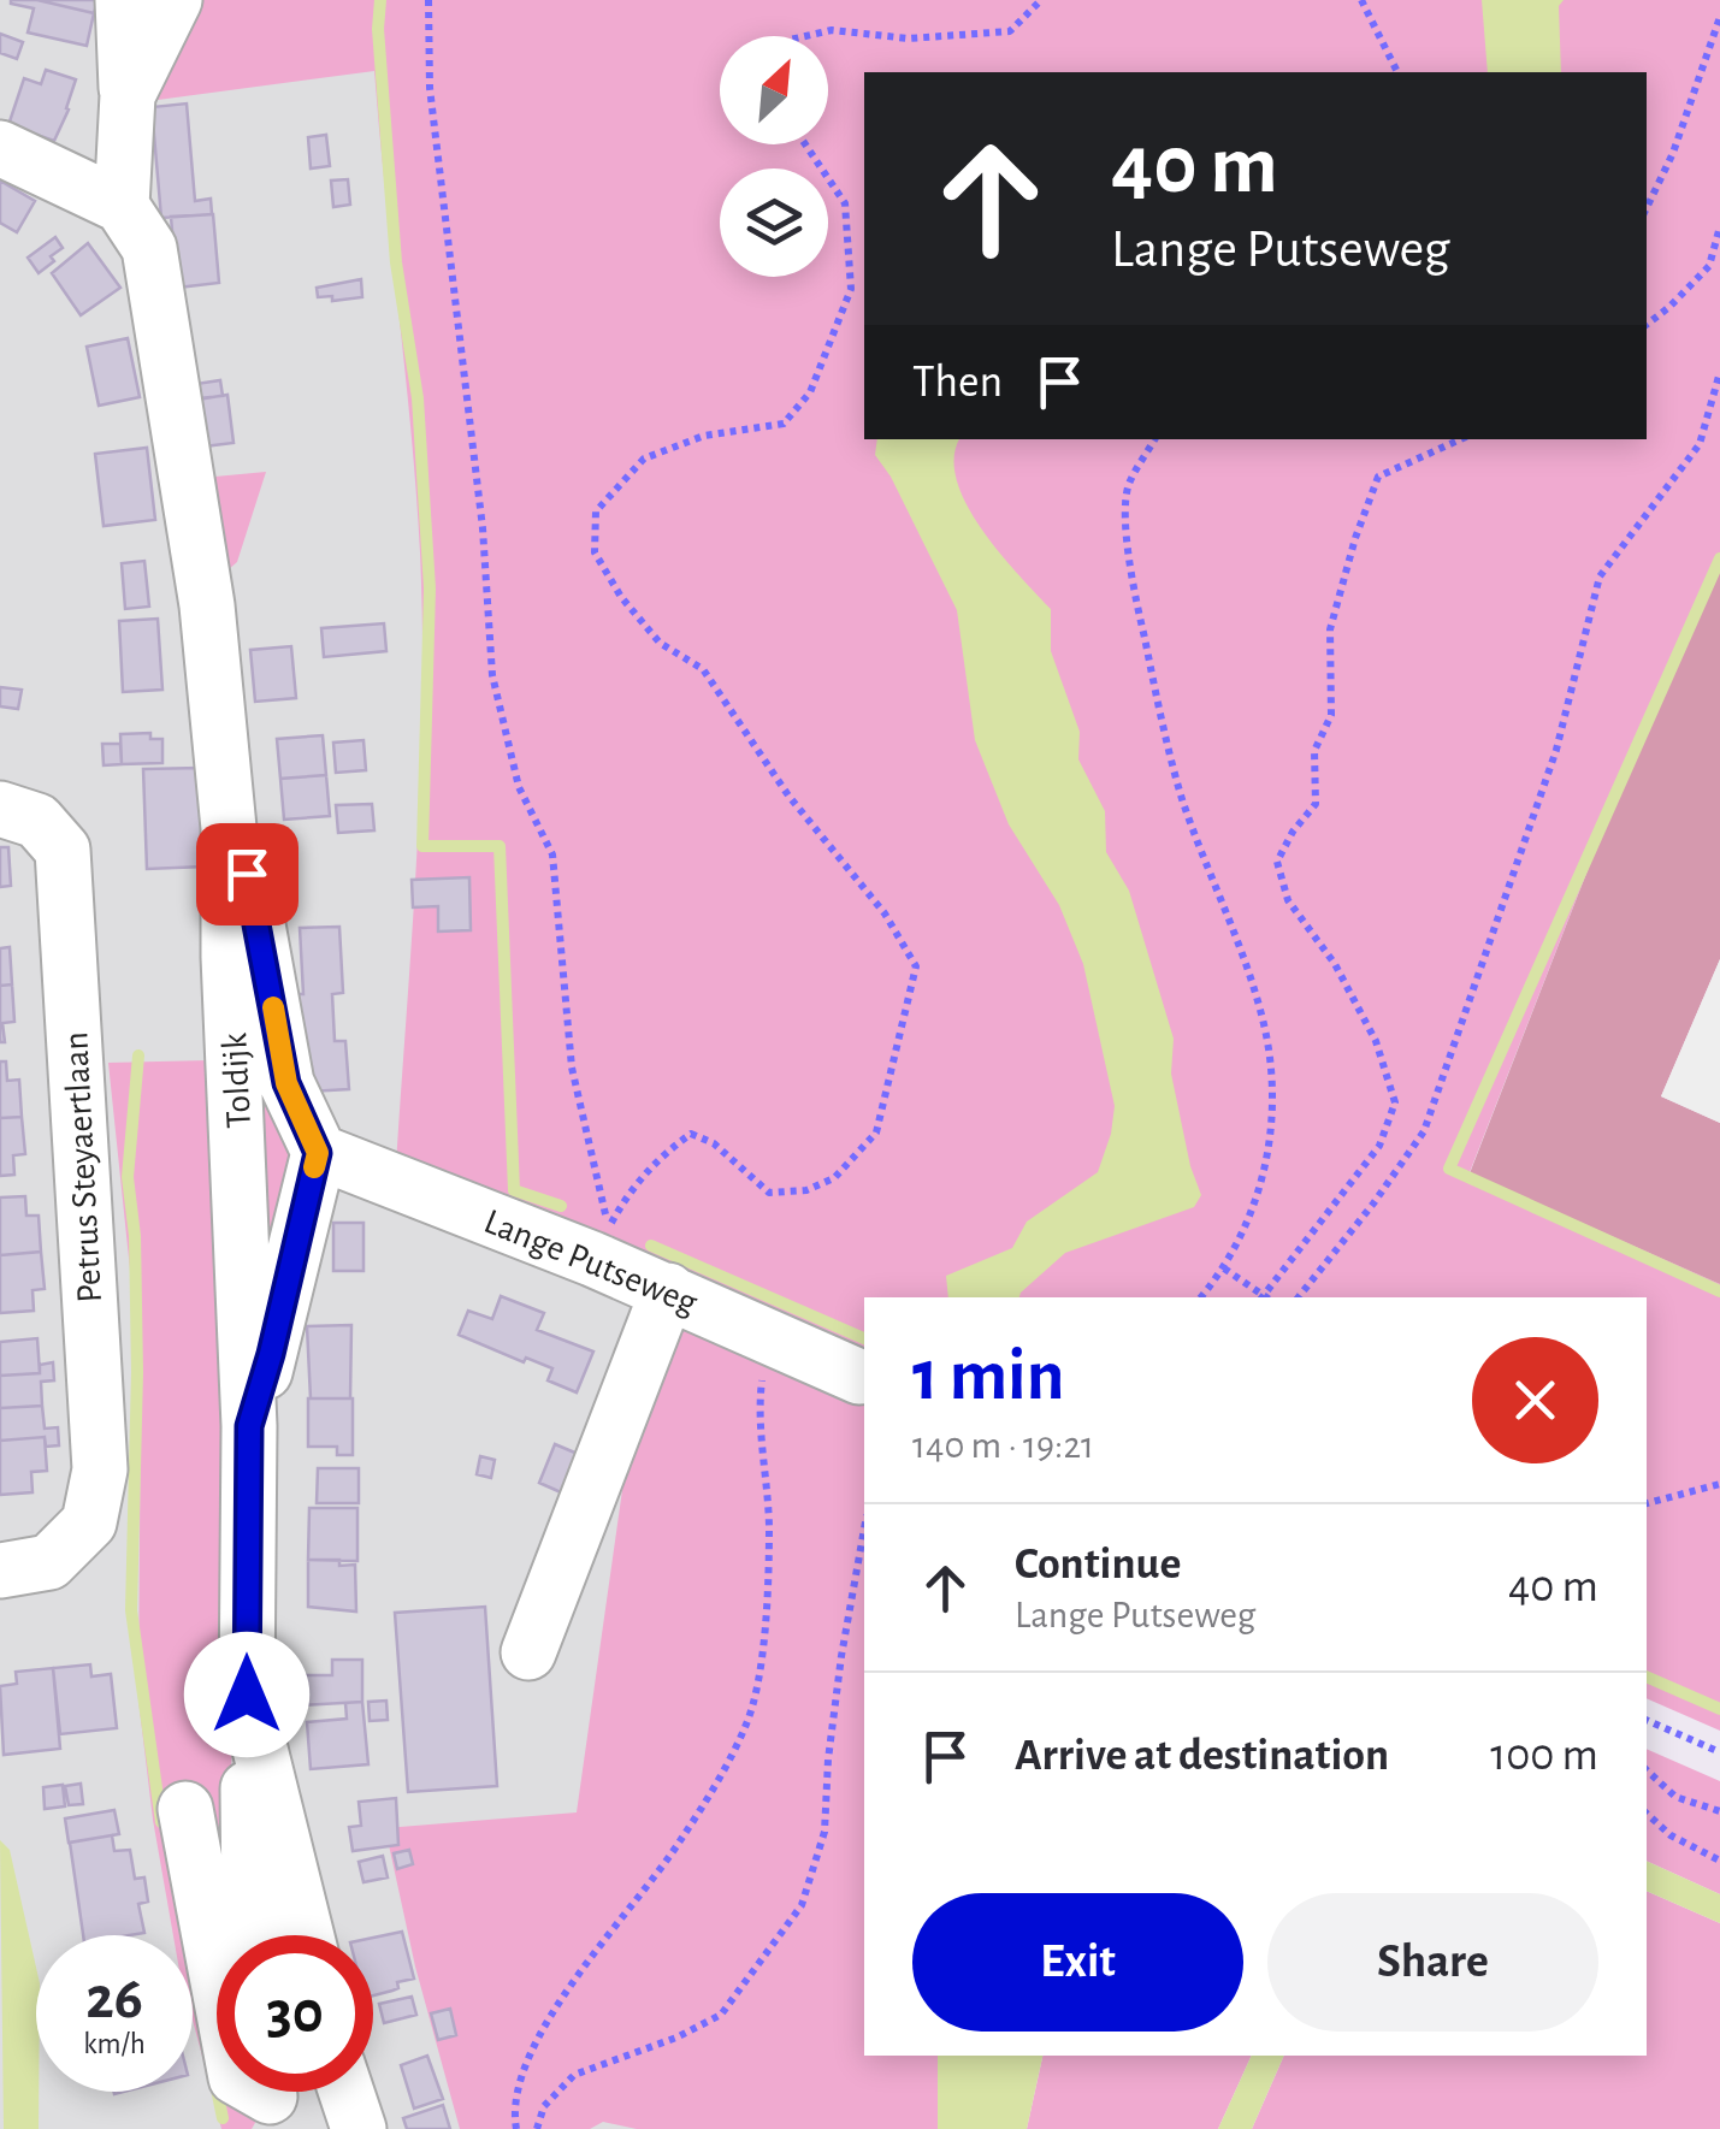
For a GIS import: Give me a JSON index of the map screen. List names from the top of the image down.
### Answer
{
  "streets": {
    "street": ["Toldijk", "Petrus Steyaertlaan", "Lange Putseweg"]
  },
  "north": "top right",
  "page": {
    "turn": ["40 m", "Lange Putseweg"],
    "then": "Then",
    "heading": ["1 min", "140 m · 19:21"],
    "list": [
      {
        "name": "Continue",
        "note": "Lange Putseweg",
        "value": "40 m"
      },
      {
        "name": "Arrive at destination",
        "value": "100 m"
      }
    ],
    "buttons": ["Exit", "Share"],
    "speed": "26 km/h",
    "limit": "30"
  }
}
